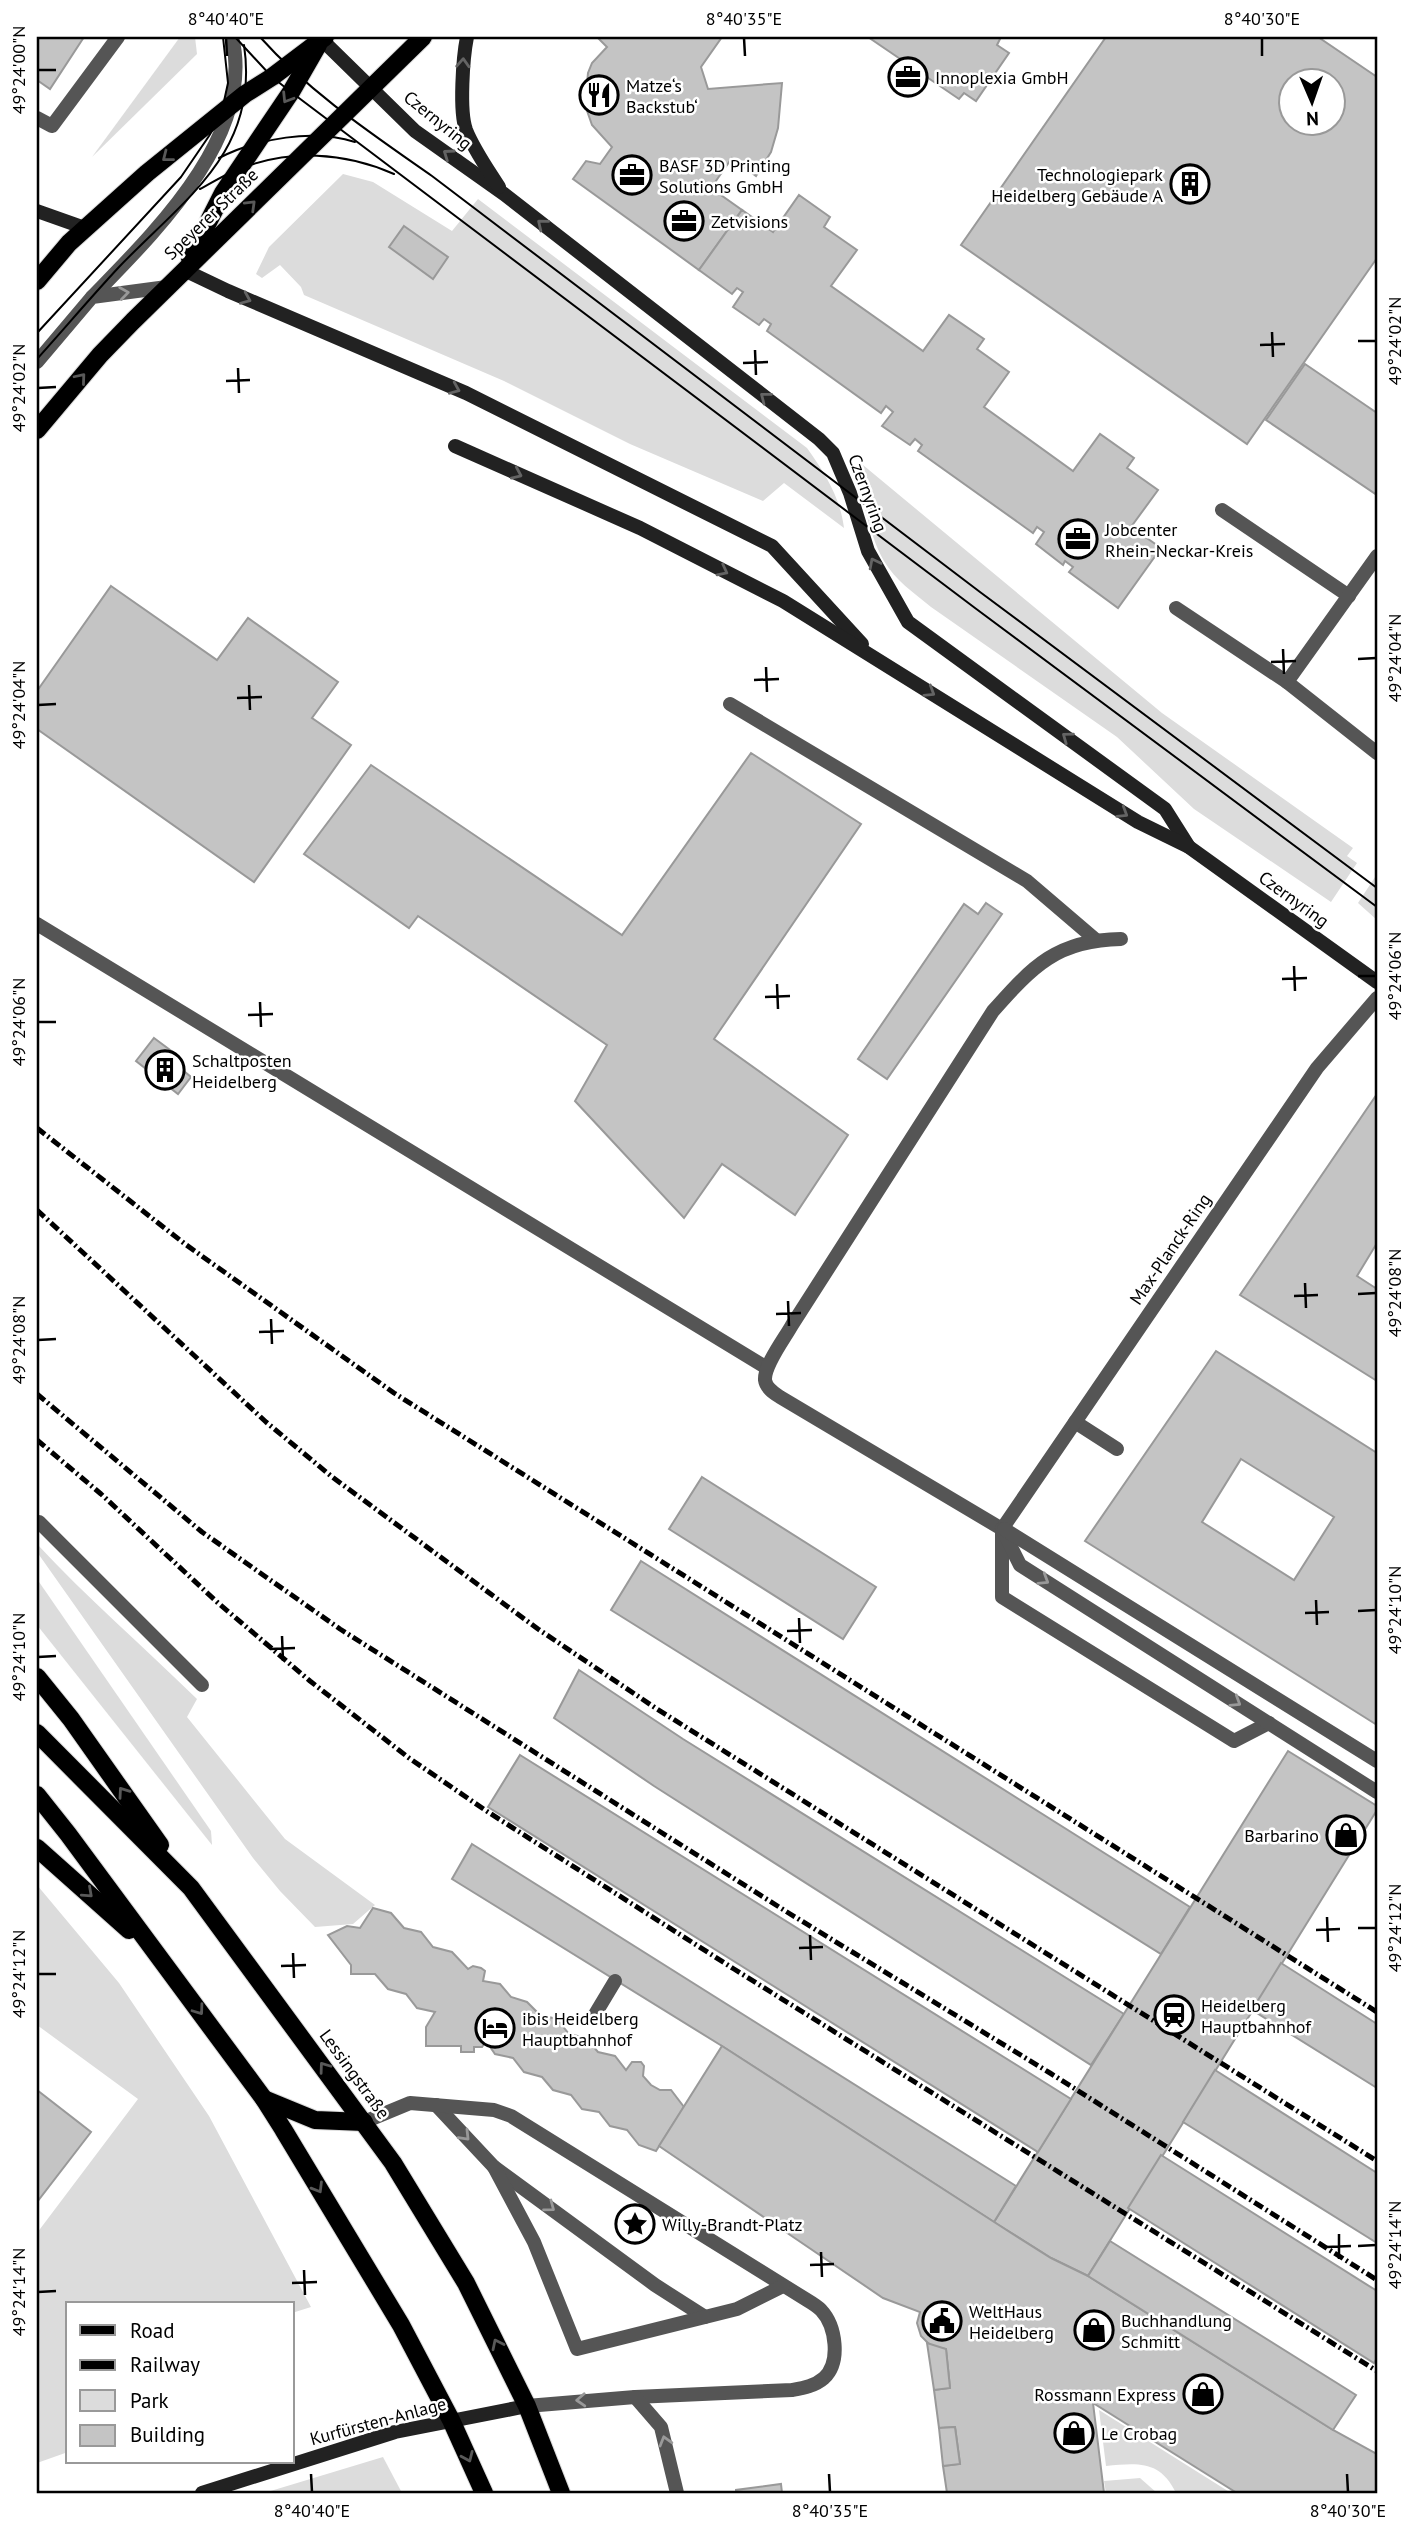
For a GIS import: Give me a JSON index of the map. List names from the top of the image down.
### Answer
{
  "streets": {
    "main road": [
      "Czernyring",
      "Speyerer Straße",
      "Lessingstraße",
      "Kurfürsten-Anlage"
    ],
    "street": ["Max-Planck-Ring"]
  },
  "crossings": [
    ["Czernyring", "Speyerer Straße"],
    ["Lessingstraße", "Kurfürsten-Anlage"]
  ],
  "places": {
    "office": [
      "Innoplexia GmbH",
      "BASF 3D Printing Solutions GmbH",
      "Zetvisions",
      "Jobcenter Rhein-Neckar-Kreis"
    ],
    "restaurant": ["Matze‘s Backstub‘"],
    "building": ["Technologiepark Heidelberg Gebäude A", "Schaltposten Heidelberg"],
    "shop": [
      "Barbarino",
      "Buchhandlung Schmitt",
      "Rossmann Express",
      "Le Crobag"
    ],
    "station": ["Heidelberg Hauptbahnhof"],
    "hotel": ["ibis Heidelberg Hauptbahnhof"],
    "place": ["Willy-Brandt-Platz"],
    "public building": ["WeltHaus Heidelberg"]
  },
  "legend": [
    "Road",
    "Railway",
    "Park",
    "Building"
  ],
  "north": "bottom",
  "coordinates": [
    "8°40'40\"E",
    "8°40'35\"E",
    "8°40'30\"E",
    "49°24'00\"N",
    "49°24'02\"N",
    "49°24'04\"N",
    "49°24'06\"N",
    "49°24'08\"N",
    "49°24'10\"N",
    "49°24'12\"N",
    "49°24'14\"N"
  ]
}
